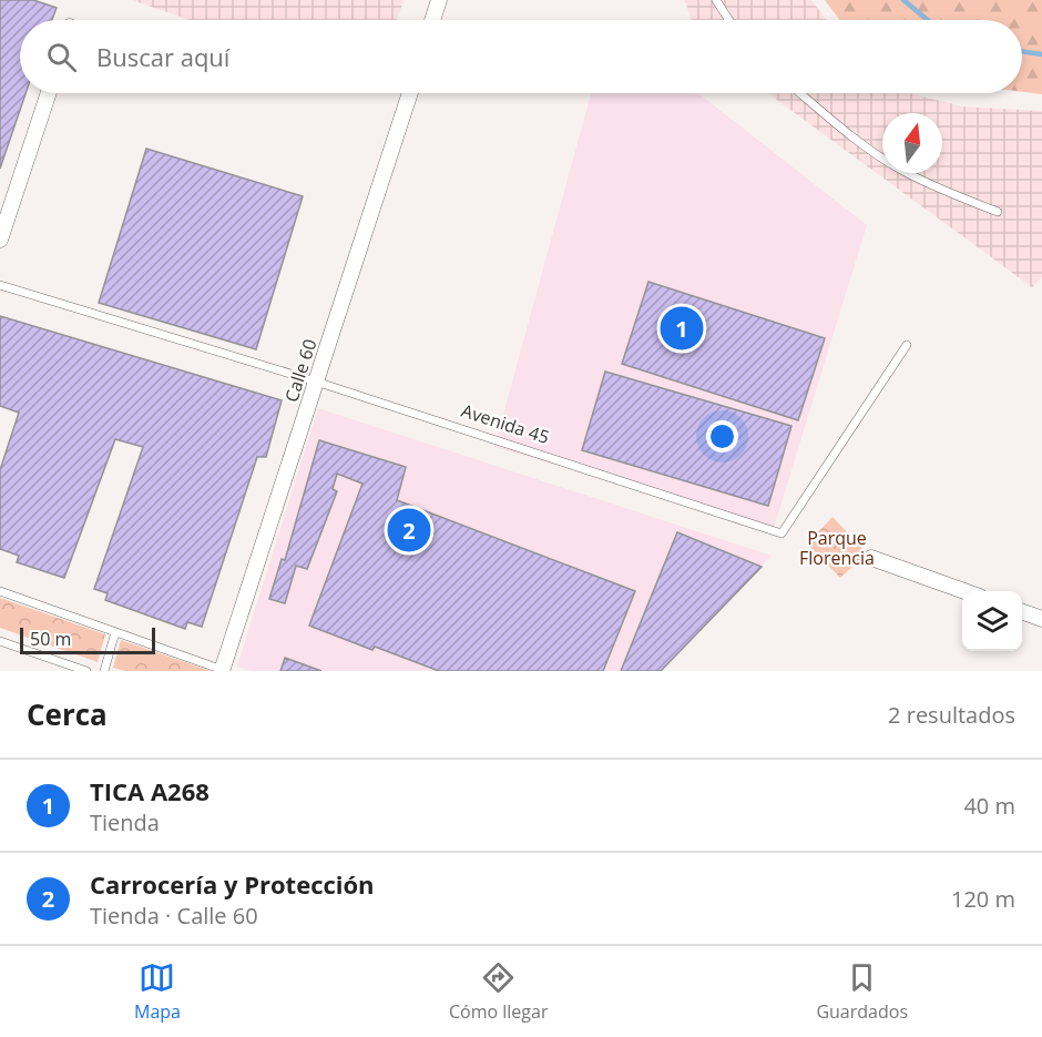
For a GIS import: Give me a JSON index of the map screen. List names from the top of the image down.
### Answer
{
  "streets": {
    "street": ["Calle 60"],
    "lane": ["Avenida 45"]
  },
  "crossings": [
    ["Calle 60", "Avenida 45"]
  ],
  "parks": ["Parque Florencia"],
  "scale_bar": "50 m",
  "north": "top",
  "page": {
    "search": "Buscar aquí",
    "pins": ["1", "2"],
    "scale": "50 m",
    "heading": ["Cerca", "2 resultados"],
    "list": [
      {
        "mark": "1",
        "name": "TICA A268",
        "note": "Tienda",
        "value": "40 m"
      },
      {
        "mark": "2",
        "name": "Carrocería y Protección",
        "note": "Tienda · Calle 60",
        "value": "120 m"
      }
    ],
    "nav": ["Mapa", "Cómo llegar", "Guardados"]
  }
}
